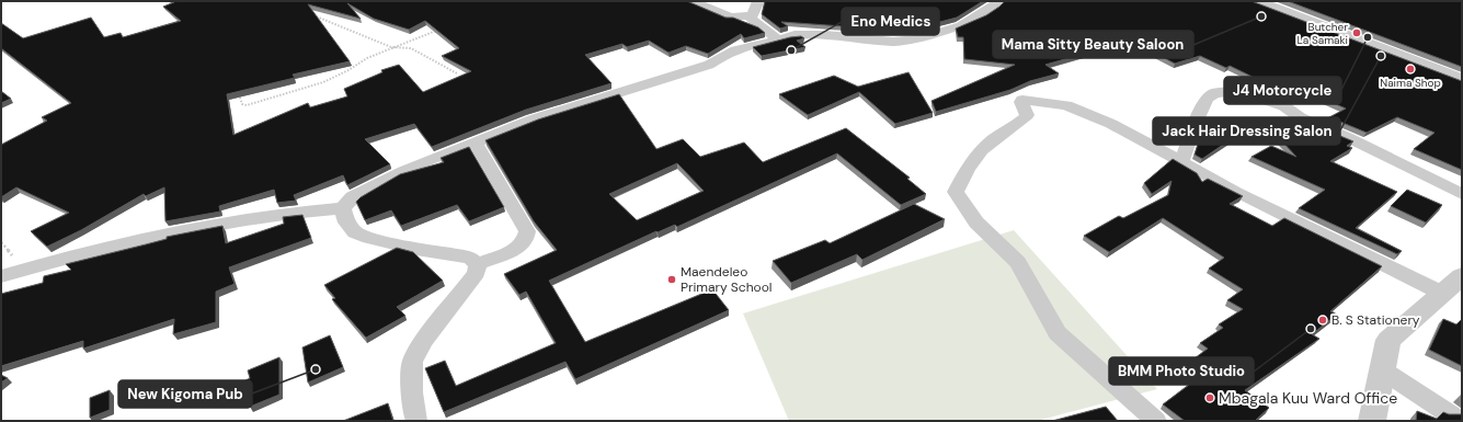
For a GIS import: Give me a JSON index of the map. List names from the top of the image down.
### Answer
{
  "places": [
    "Mama Sitty Beauty Saloon",
    "Butcher La Samaki",
    "J4 Motorcycle",
    "Eno Medics",
    "Jack Hair Dressing Salon",
    "Naima Shop",
    "Maendeleo Primary School",
    "B. S Stationery",
    "BMM Photo Studio",
    "New Kigoma Pub",
    "Mbagala Kuu Ward Office"
  ]
}
